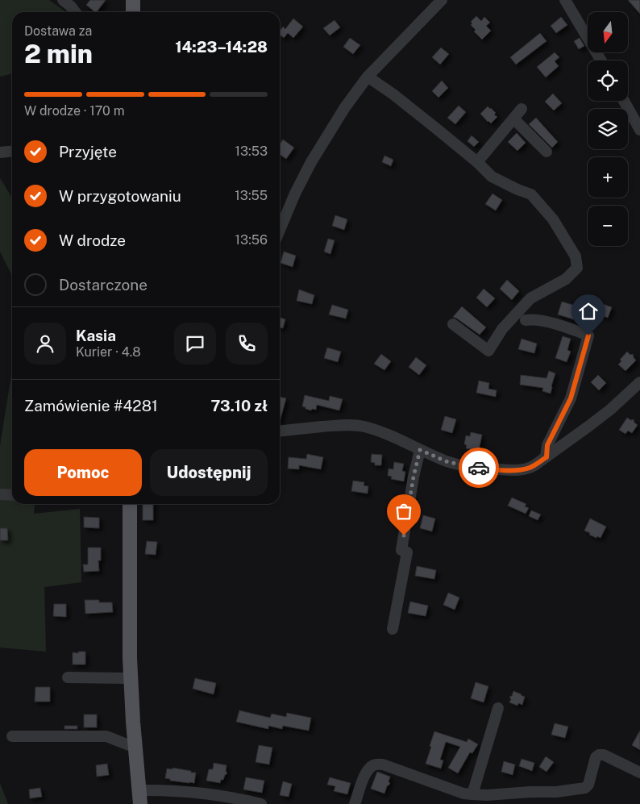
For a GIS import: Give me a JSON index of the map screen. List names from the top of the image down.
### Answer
{
  "north": "bottom",
  "page": {
    "map_buttons": ["+", "−"],
    "heading": ["2 min", "Dostawa za", "14:23–14:28"],
    "panel": [
      "Kasia",
      "Kurier · 4.8",
      "Zamówienie #4281",
      "73.10 zł"
    ],
    "bar": "W drodze · 170 m",
    "list": [
      ["Przyjęte", "13:53"],
      ["W przygotowaniu", "13:55"],
      ["W drodze", "13:56"],
      "Dostarczone"
    ],
    "buttons": ["Pomoc", "Udostępnij"]
  }
}
